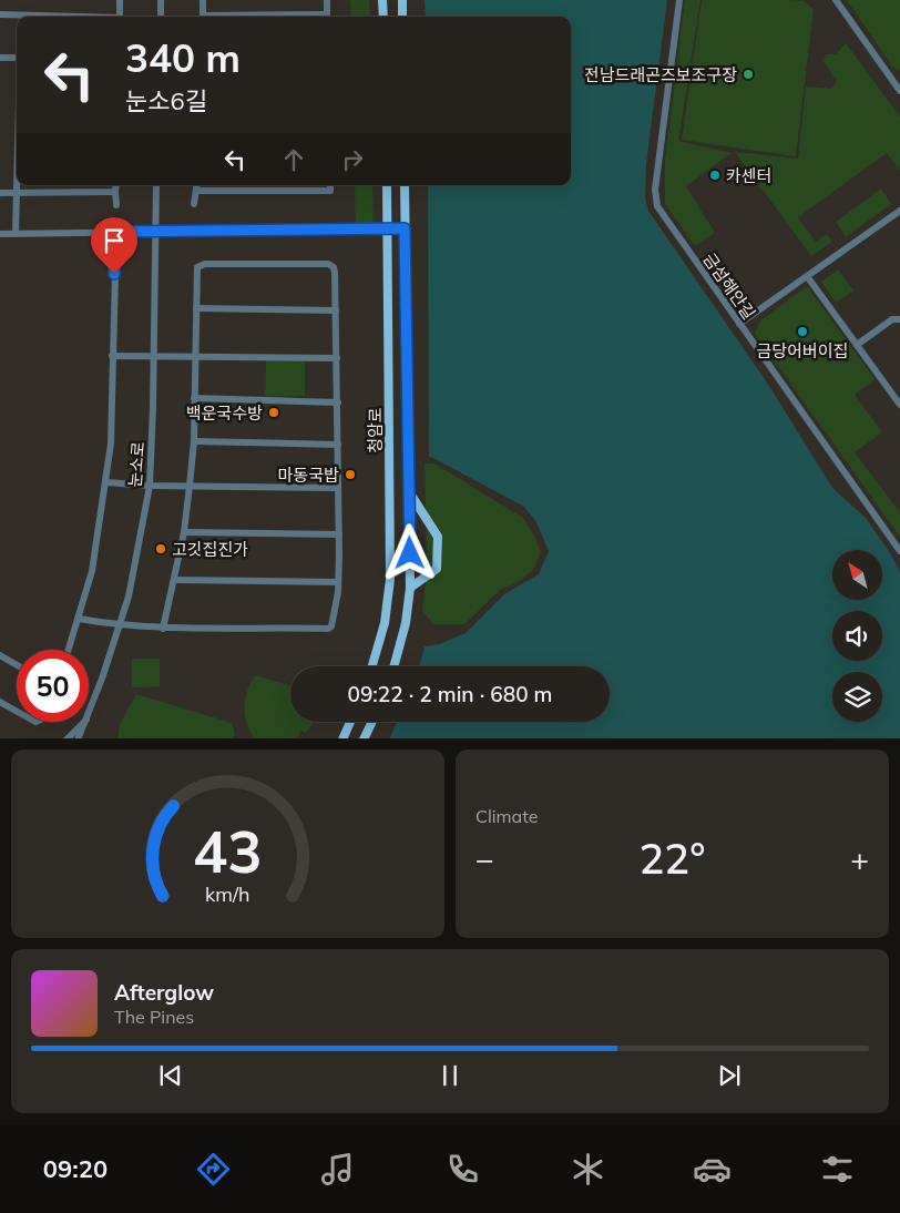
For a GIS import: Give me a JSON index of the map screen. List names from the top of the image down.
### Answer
{
  "streets": {
    "main road": ["청암로"],
    "street": ["금섬해안길", "눈소로"]
  },
  "places": [
    "전남드래곤즈보조구장",
    "카센터",
    "금당어버이집",
    "백운국수방",
    "마동국밥",
    "고깃집진가"
  ],
  "north": "top left",
  "page": {
    "turn": ["340 m", "눈소6길"],
    "limit": "50",
    "trip": "09:22 · 2 min · 680 m",
    "tile": "Climate",
    "heat": ["−", "22°", "+"],
    "song": ["Afterglow", "The Pines"],
    "tabs": "09:20",
    "gauge": ["43", "km/h"]
  }
}
